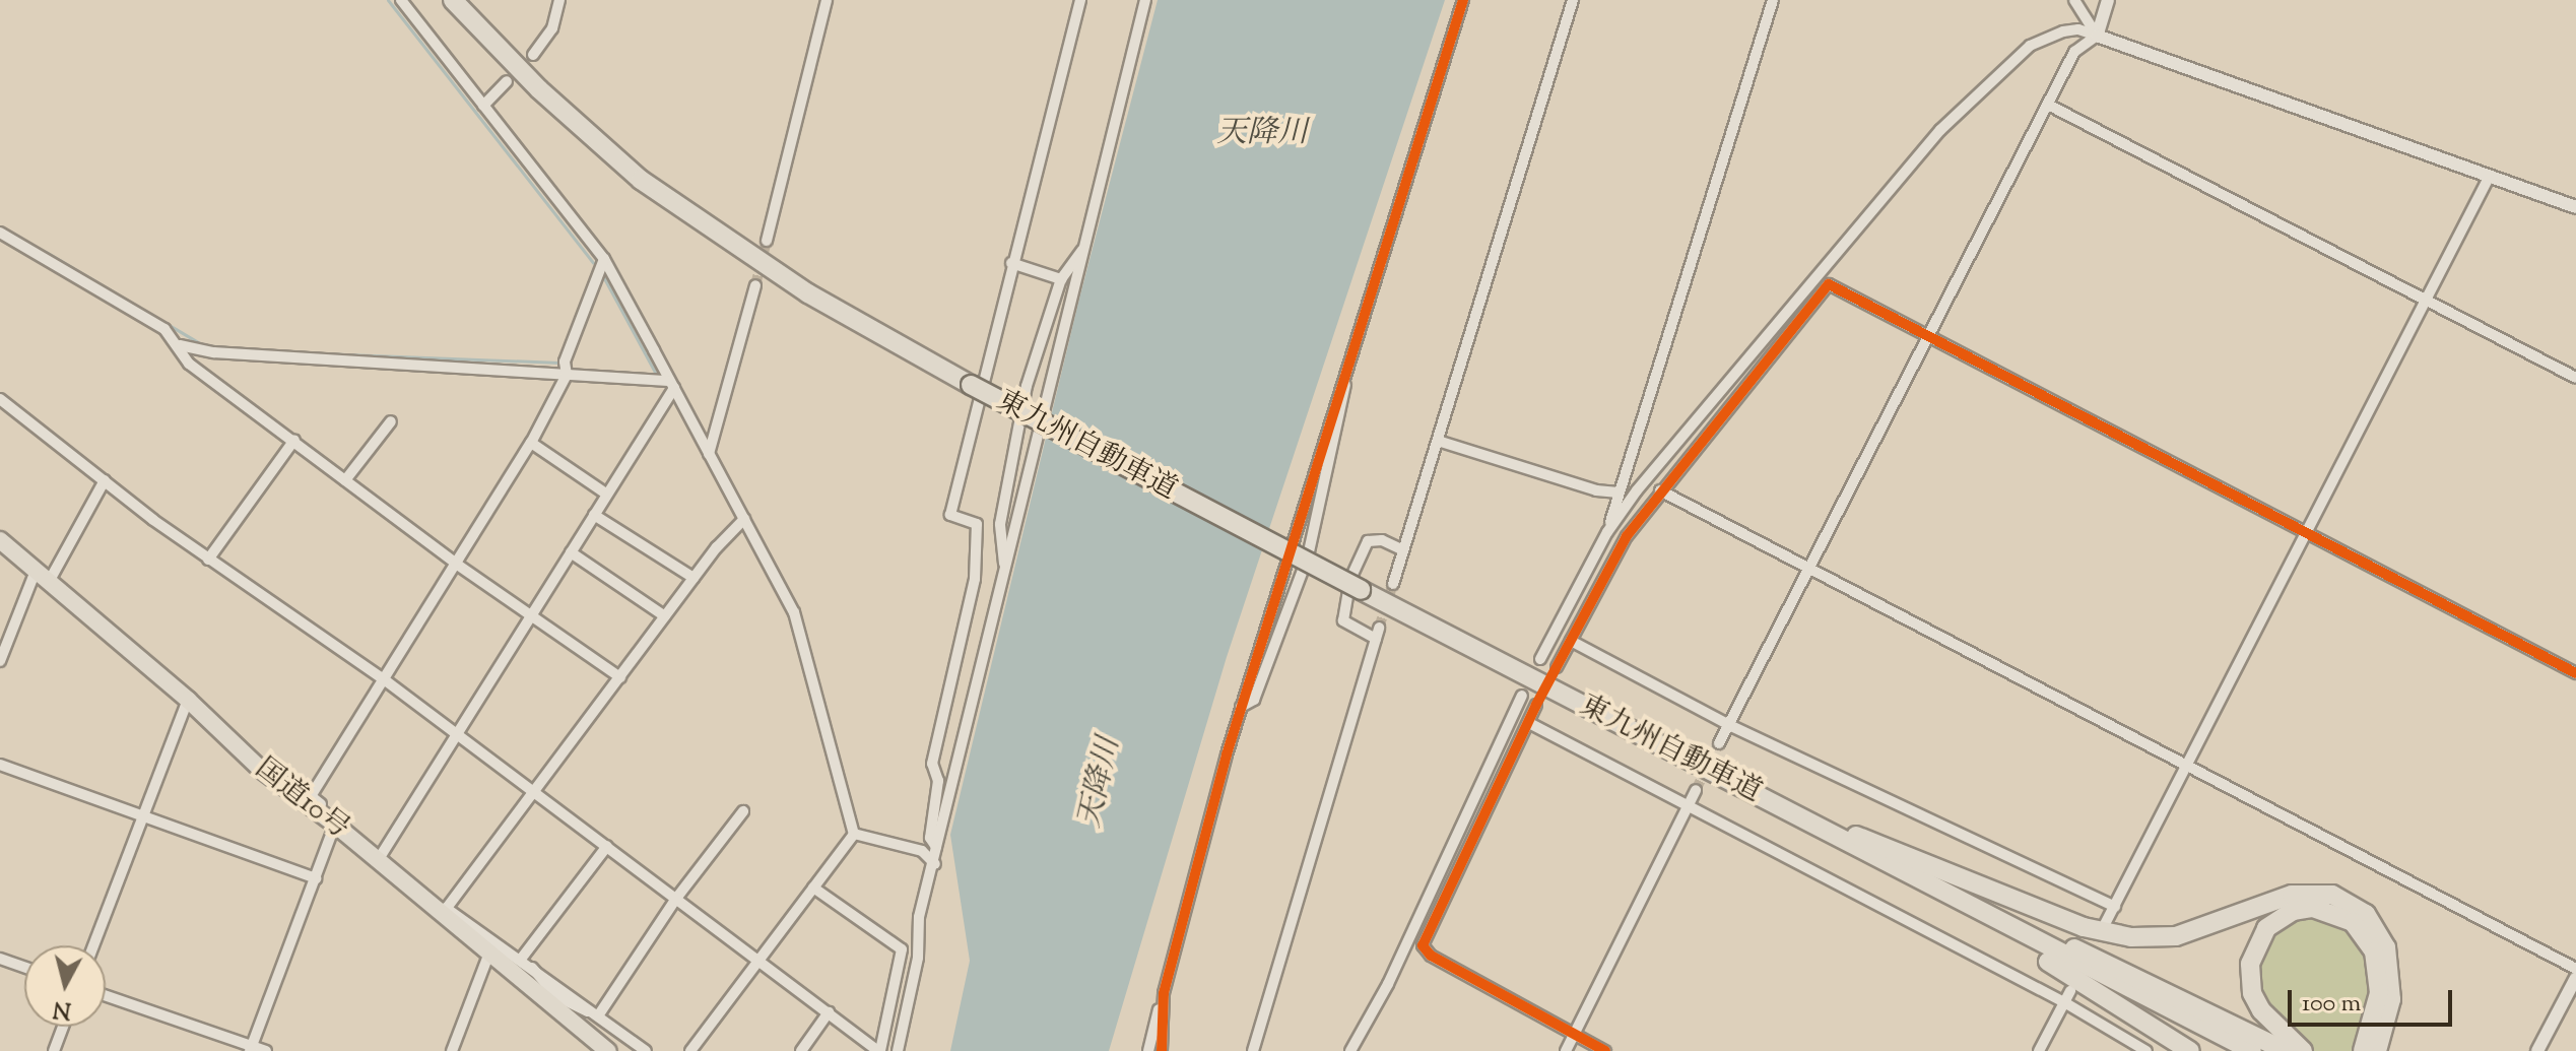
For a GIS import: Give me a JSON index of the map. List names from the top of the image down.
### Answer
{
  "streets": {
    "highway": ["東九州自動車道", "国道10号"]
  },
  "water": ["天降川"],
  "scale_bar": "100 m",
  "north": "bottom"
}
